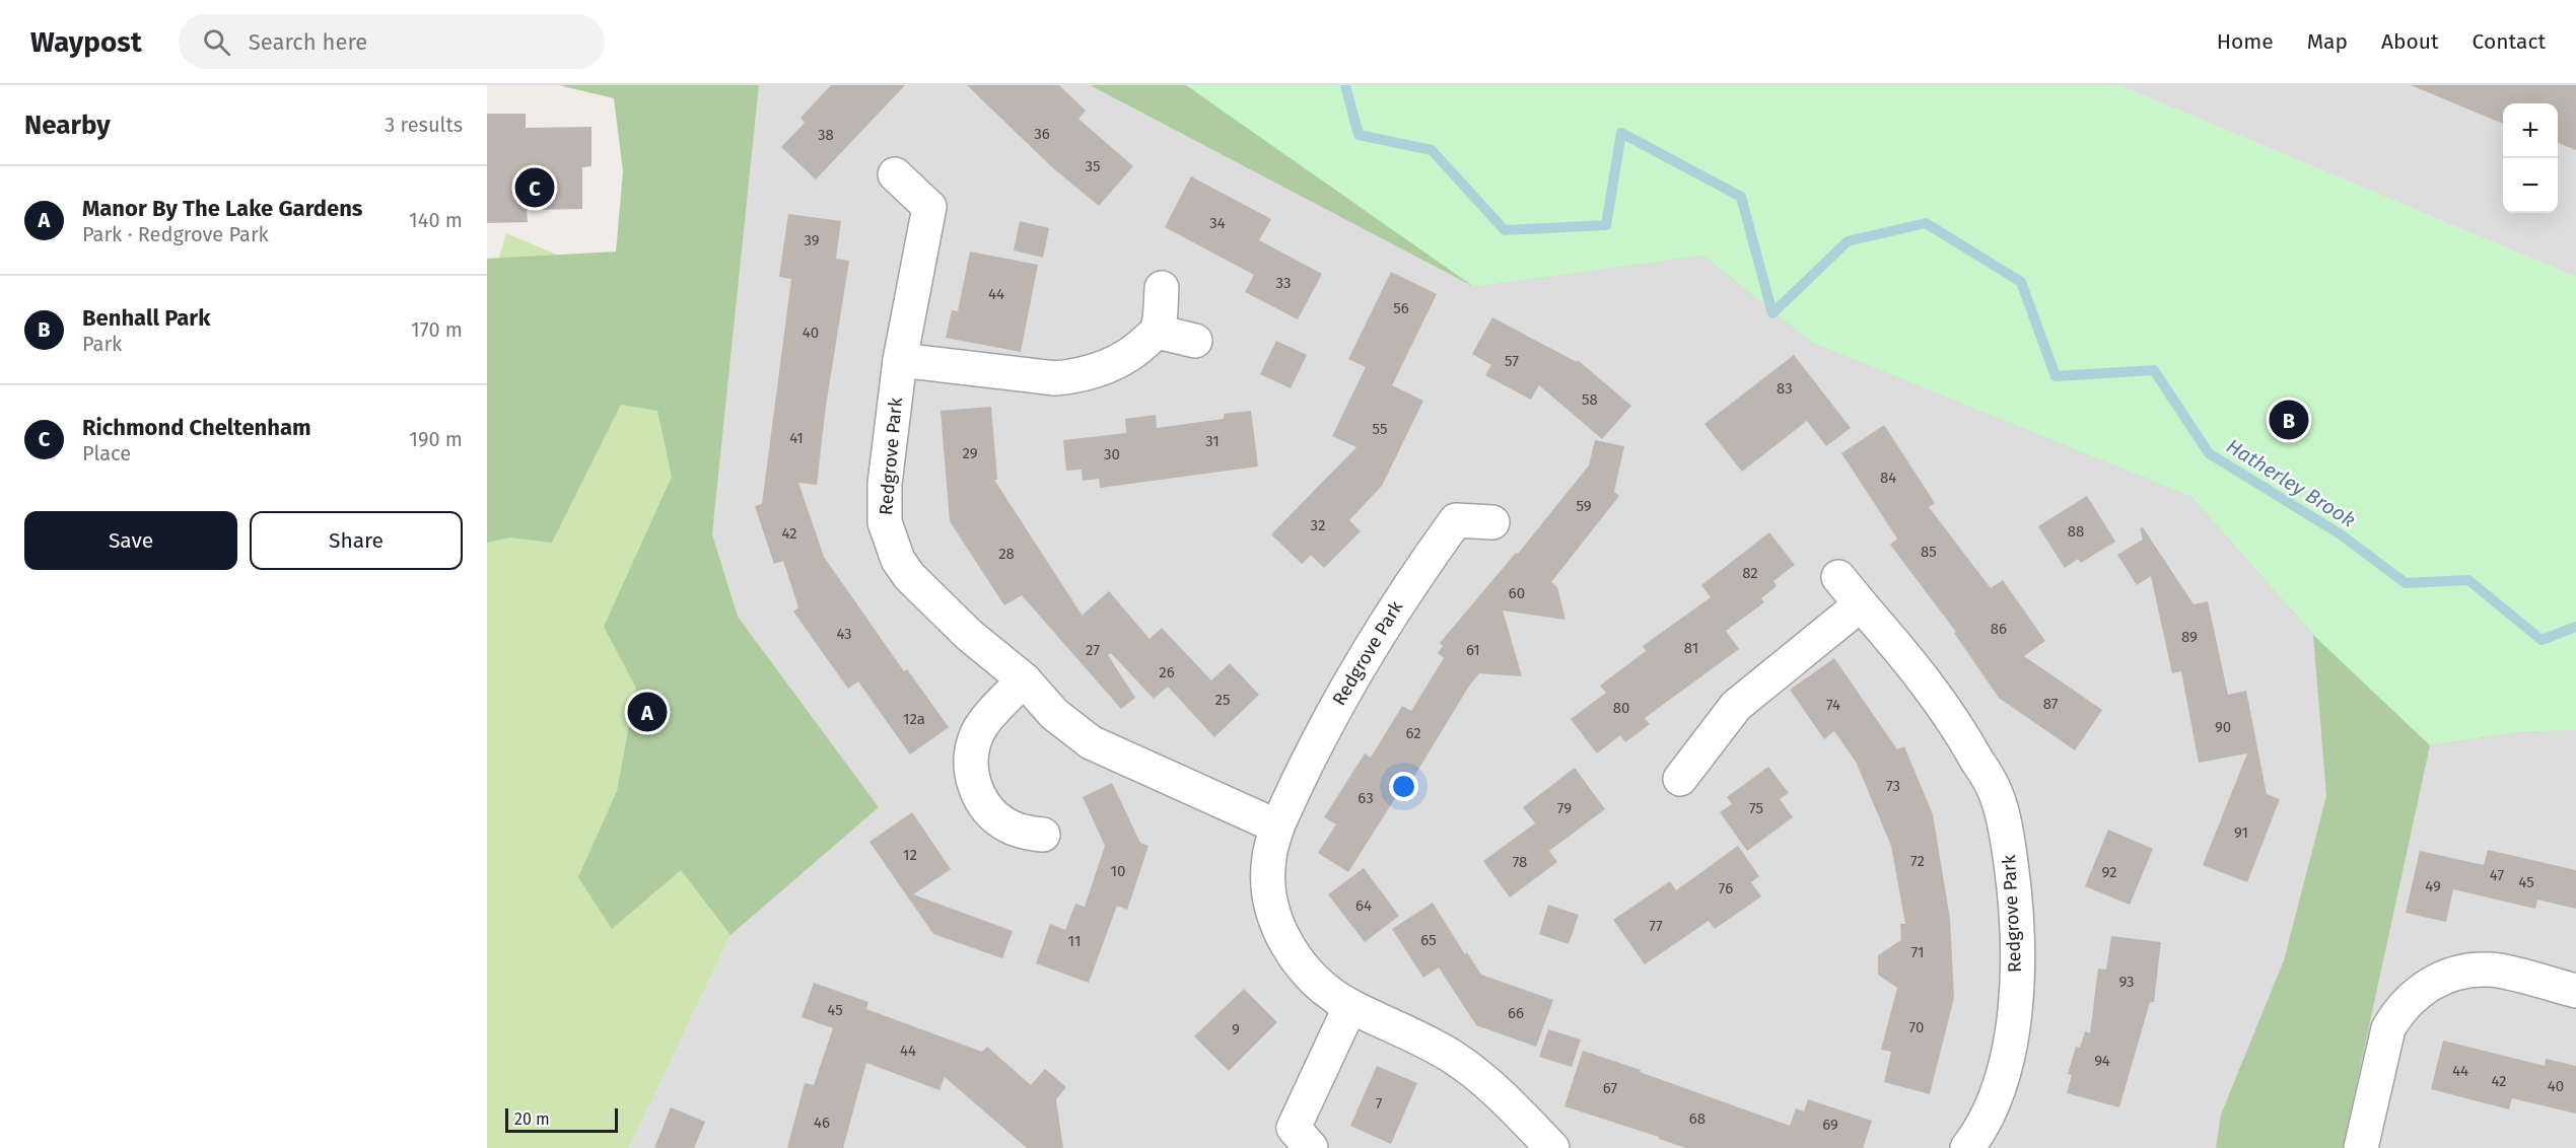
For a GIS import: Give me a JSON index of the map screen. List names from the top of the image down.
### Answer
{
  "streets": {
    "street": ["Redgrove Park"]
  },
  "water": ["Hatherley Brook"],
  "house_numbers": [
    "36",
    "38",
    "35",
    "34",
    "39",
    "33",
    "44",
    "56",
    "40",
    "57",
    "83",
    "58",
    "55",
    "41",
    "31",
    "29",
    "30",
    "84",
    "59",
    "32",
    "88",
    "42",
    "85",
    "28",
    "82",
    "60",
    "86",
    "43",
    "89",
    "81",
    "27",
    "61",
    "26",
    "25",
    "87",
    "74",
    "80",
    "12a",
    "90",
    "62",
    "73",
    "63",
    "79",
    "75",
    "91",
    "12",
    "72",
    "78",
    "10",
    "92",
    "47",
    "45",
    "49",
    "76",
    "64",
    "77",
    "65",
    "11",
    "71",
    "93",
    "45",
    "66",
    "70",
    "9",
    "44",
    "94",
    "44",
    "42",
    "40",
    "67",
    "7",
    "68",
    "46",
    "69"
  ],
  "scale_bar": "20 m",
  "page": {
    "header": "Waypost",
    "search": "Search here",
    "nav": [
      "Home",
      "Map",
      "About",
      "Contact"
    ],
    "heading": ["Nearby", "3 results"],
    "map_buttons": ["+", "−"],
    "list": [
      {
        "mark": "A",
        "name": "Manor By The Lake Gardens",
        "note": "Park · Redgrove Park",
        "value": "140 m"
      },
      {
        "mark": "B",
        "name": "Benhall Park",
        "note": "Park",
        "value": "170 m"
      },
      {
        "mark": "C",
        "name": "Richmond Cheltenham",
        "note": "Place",
        "value": "190 m"
      }
    ],
    "pins": ["C", "B", "A"],
    "buttons": ["Save", "Share"],
    "scale": "20 m"
  }
}
